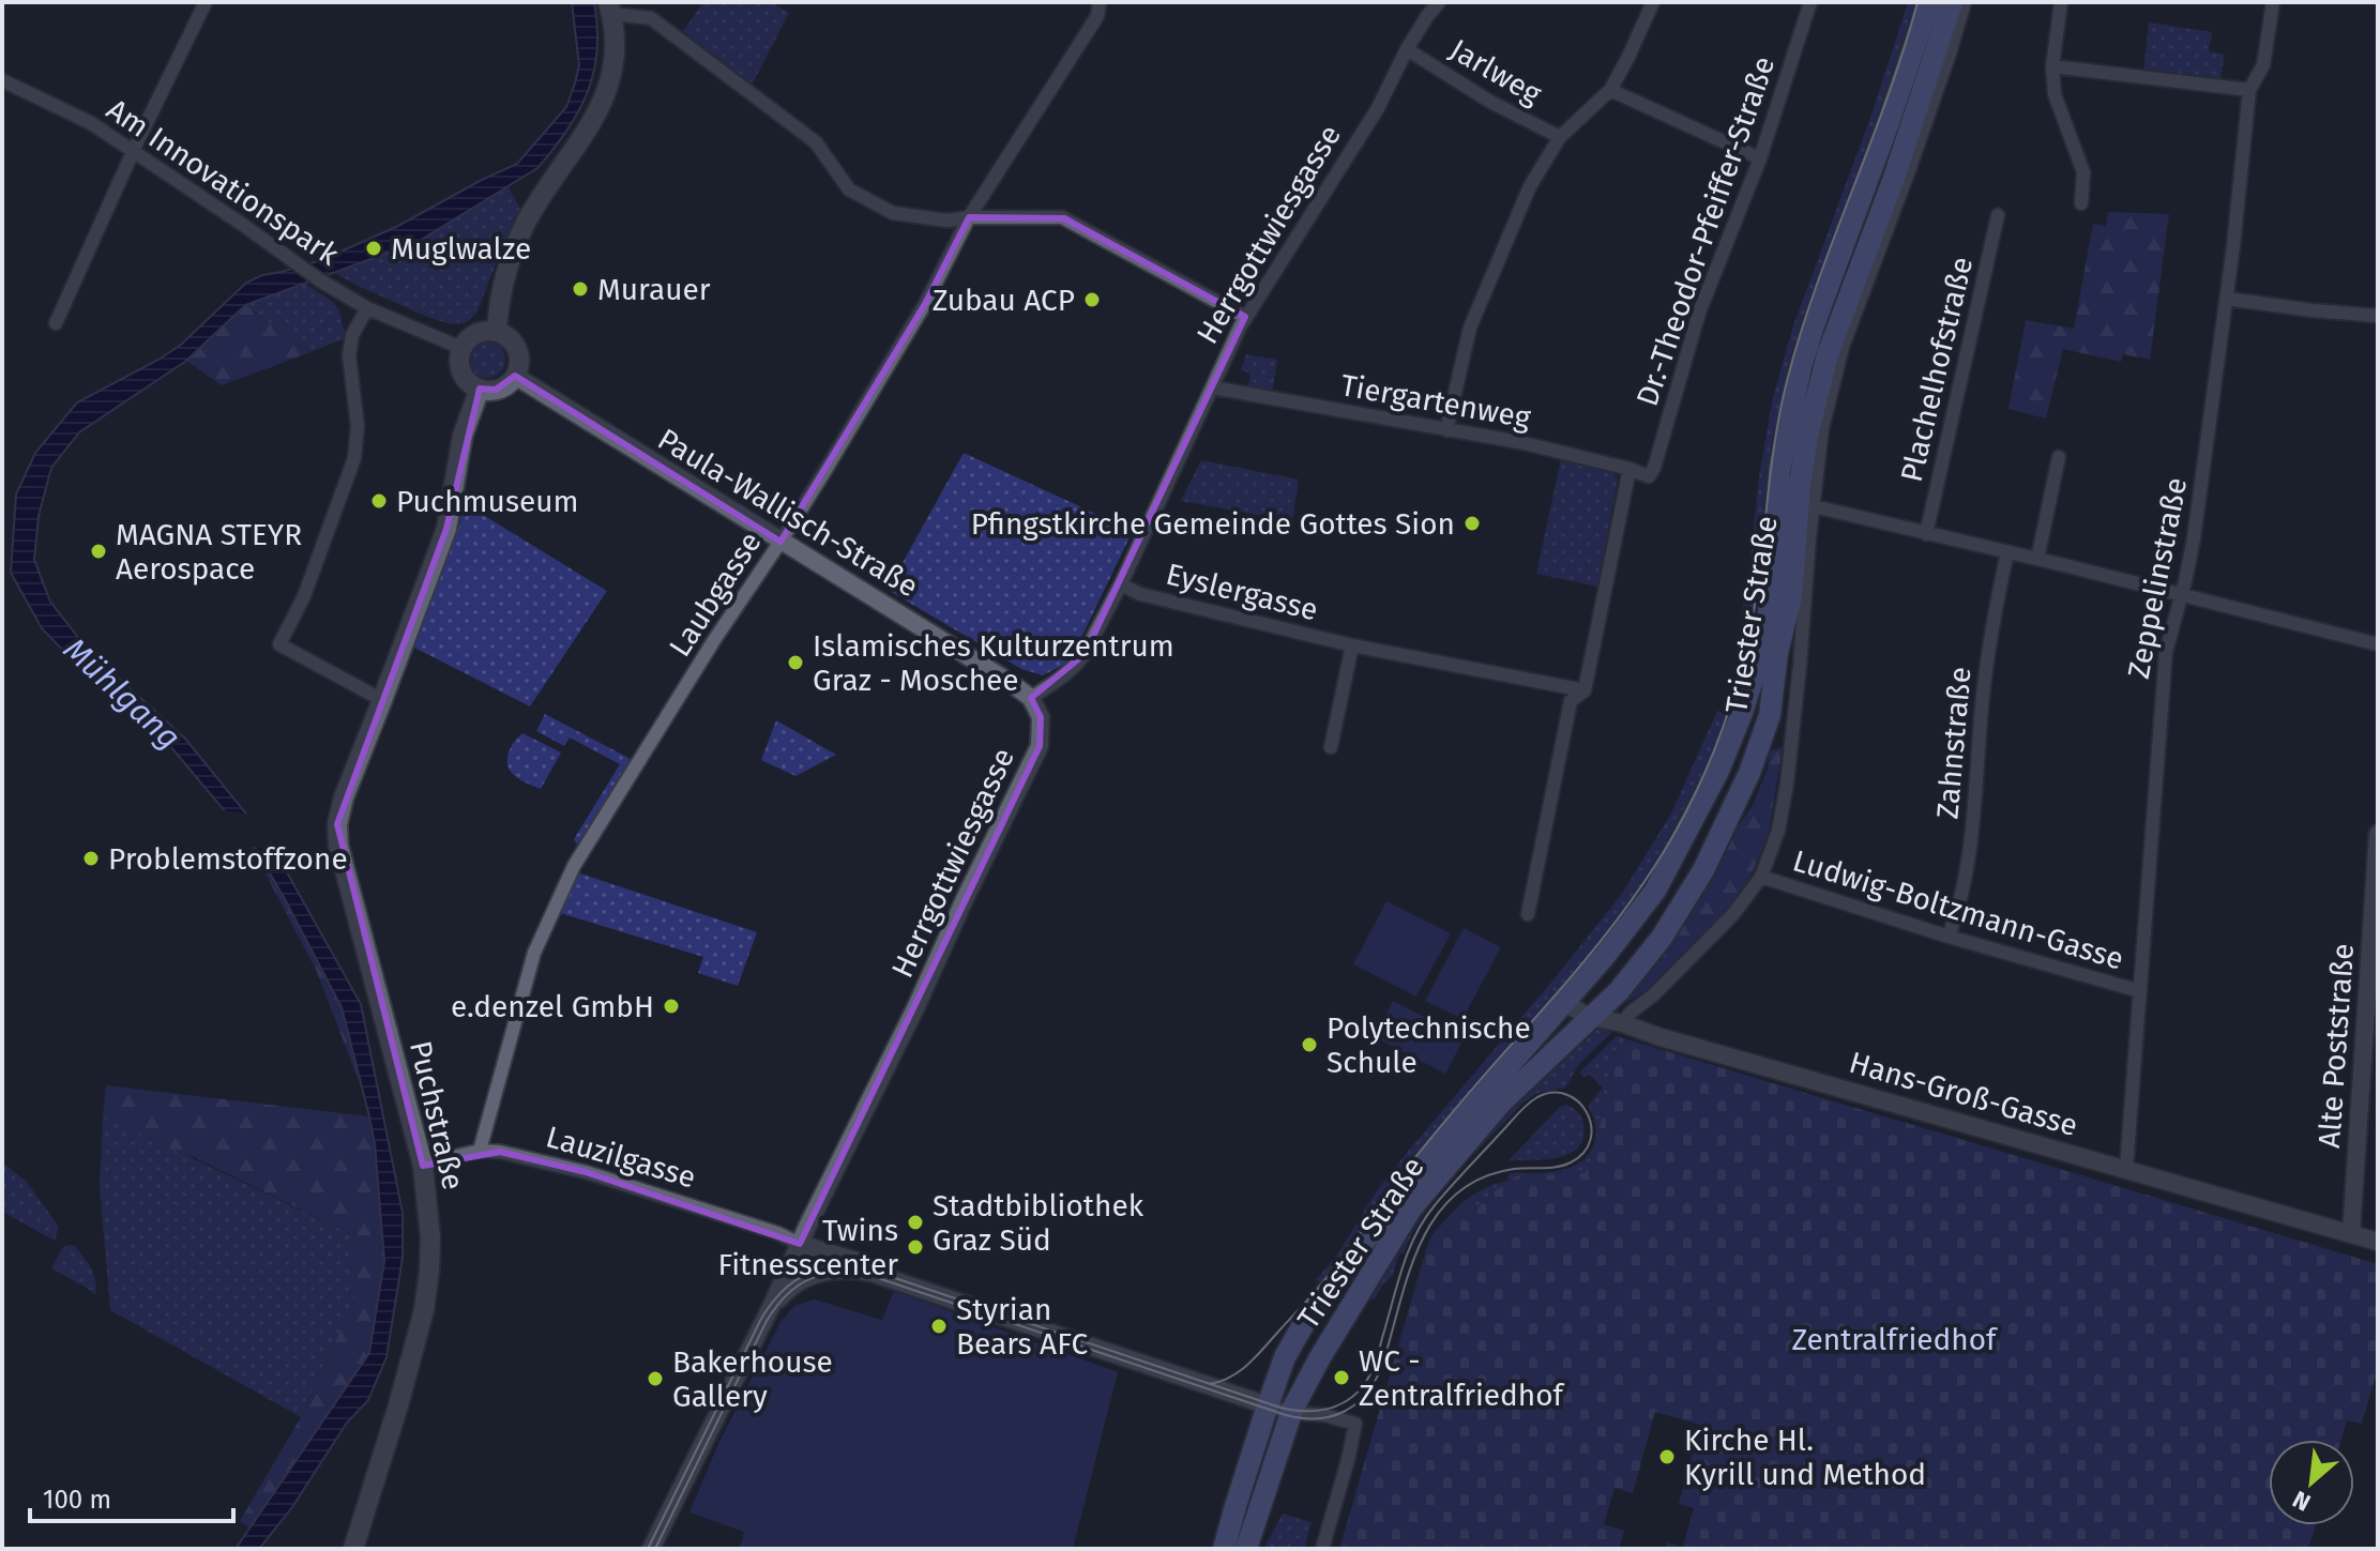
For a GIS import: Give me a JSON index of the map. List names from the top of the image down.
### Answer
{
  "streets": {
    "main road": ["Triester Straße", "Puchstraße"],
    "street": [
      "Jarlweg",
      "Am Innovationspark",
      "Dr.-Theodor-Pfeiffer-Straße",
      "Herrgottwiesgasse",
      "Plachelhofstraße",
      "Tiergartenweg",
      "Paula-Wallisch-Straße",
      "Zeppelinstraße",
      "Eyslergasse",
      "Laubgasse",
      "Zahnstraße",
      "Ludwig-Boltzmann-Gasse",
      "Alte Poststraße",
      "Hans-Groß-Gasse",
      "Lauzilgasse"
    ]
  },
  "crossings": [
    ["Jarlweg", "Herrgottwiesgasse"],
    ["Am Innovationspark", "Paula-Wallisch-Straße"],
    ["Am Innovationspark", "Puchstraße"],
    ["Dr.-Theodor-Pfeiffer-Straße", "Tiergartenweg"],
    ["Herrgottwiesgasse", "Tiergartenweg"],
    ["Herrgottwiesgasse", "Paula-Wallisch-Straße"],
    ["Herrgottwiesgasse", "Eyslergasse"],
    ["Herrgottwiesgasse", "Lauzilgasse"],
    ["Paula-Wallisch-Straße", "Laubgasse"],
    ["Paula-Wallisch-Straße", "Puchstraße"],
    ["Zeppelinstraße", "Ludwig-Boltzmann-Gasse"],
    ["Zeppelinstraße", "Hans-Groß-Gasse"],
    ["Laubgasse", "Lauzilgasse"],
    ["Triester Straße", "Ludwig-Boltzmann-Gasse"],
    ["Triester Straße", "Hans-Groß-Gasse"],
    ["Triester Straße", "Lauzilgasse"],
    ["Zahnstraße", "Ludwig-Boltzmann-Gasse"],
    ["Alte Poststraße", "Hans-Groß-Gasse"],
    ["Puchstraße", "Lauzilgasse"]
  ],
  "water": ["Mühlgang"],
  "parks": ["Zentralfriedhof"],
  "places": [
    "Muglwalze",
    "Murauer",
    "Zubau ACP",
    "Puchmuseum",
    "Pfingstkirche Gemeinde Gottes Sion",
    "MAGNA STEYR Aerospace",
    "Islamisches Kulturzentrum Graz - Moschee",
    "Problemstoffzone",
    "e.denzel GmbH",
    "Polytechnische Schule",
    "Stadtbibliothek Graz Süd",
    "Twins Fitnesscenter",
    "Styrian Bears AFC",
    "WC - Zentralfriedhof",
    "Bakerhouse Gallery",
    "Kirche Hl. Kyrill und Method"
  ],
  "scale_bar": "100 m",
  "north": "bottom left"
}
